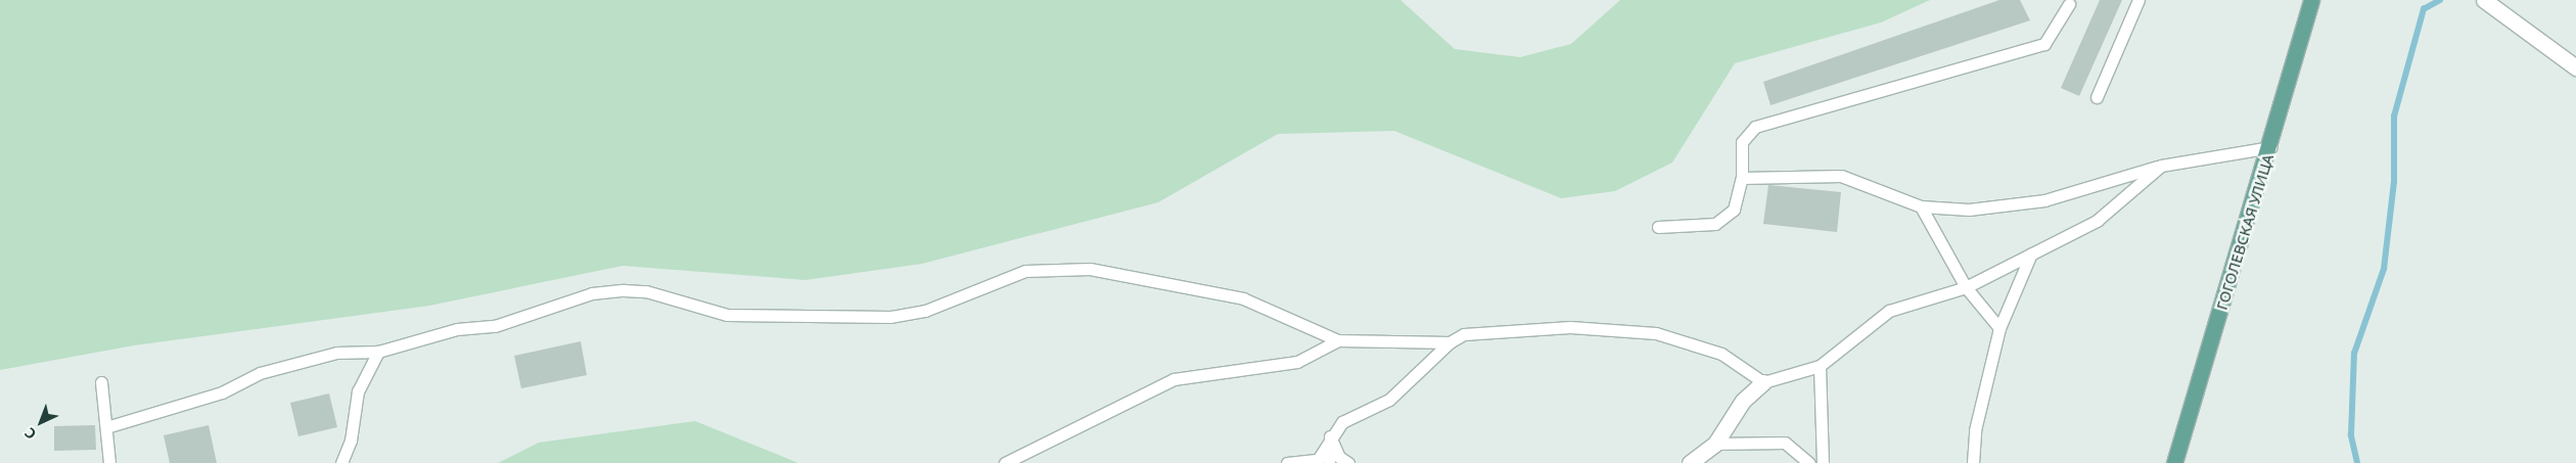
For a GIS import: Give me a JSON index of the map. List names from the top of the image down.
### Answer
{
  "streets": {
    "main road": ["ГОГОЛЕВСКАЯ УЛИЦА"]
  },
  "north": "bottom left"
}
